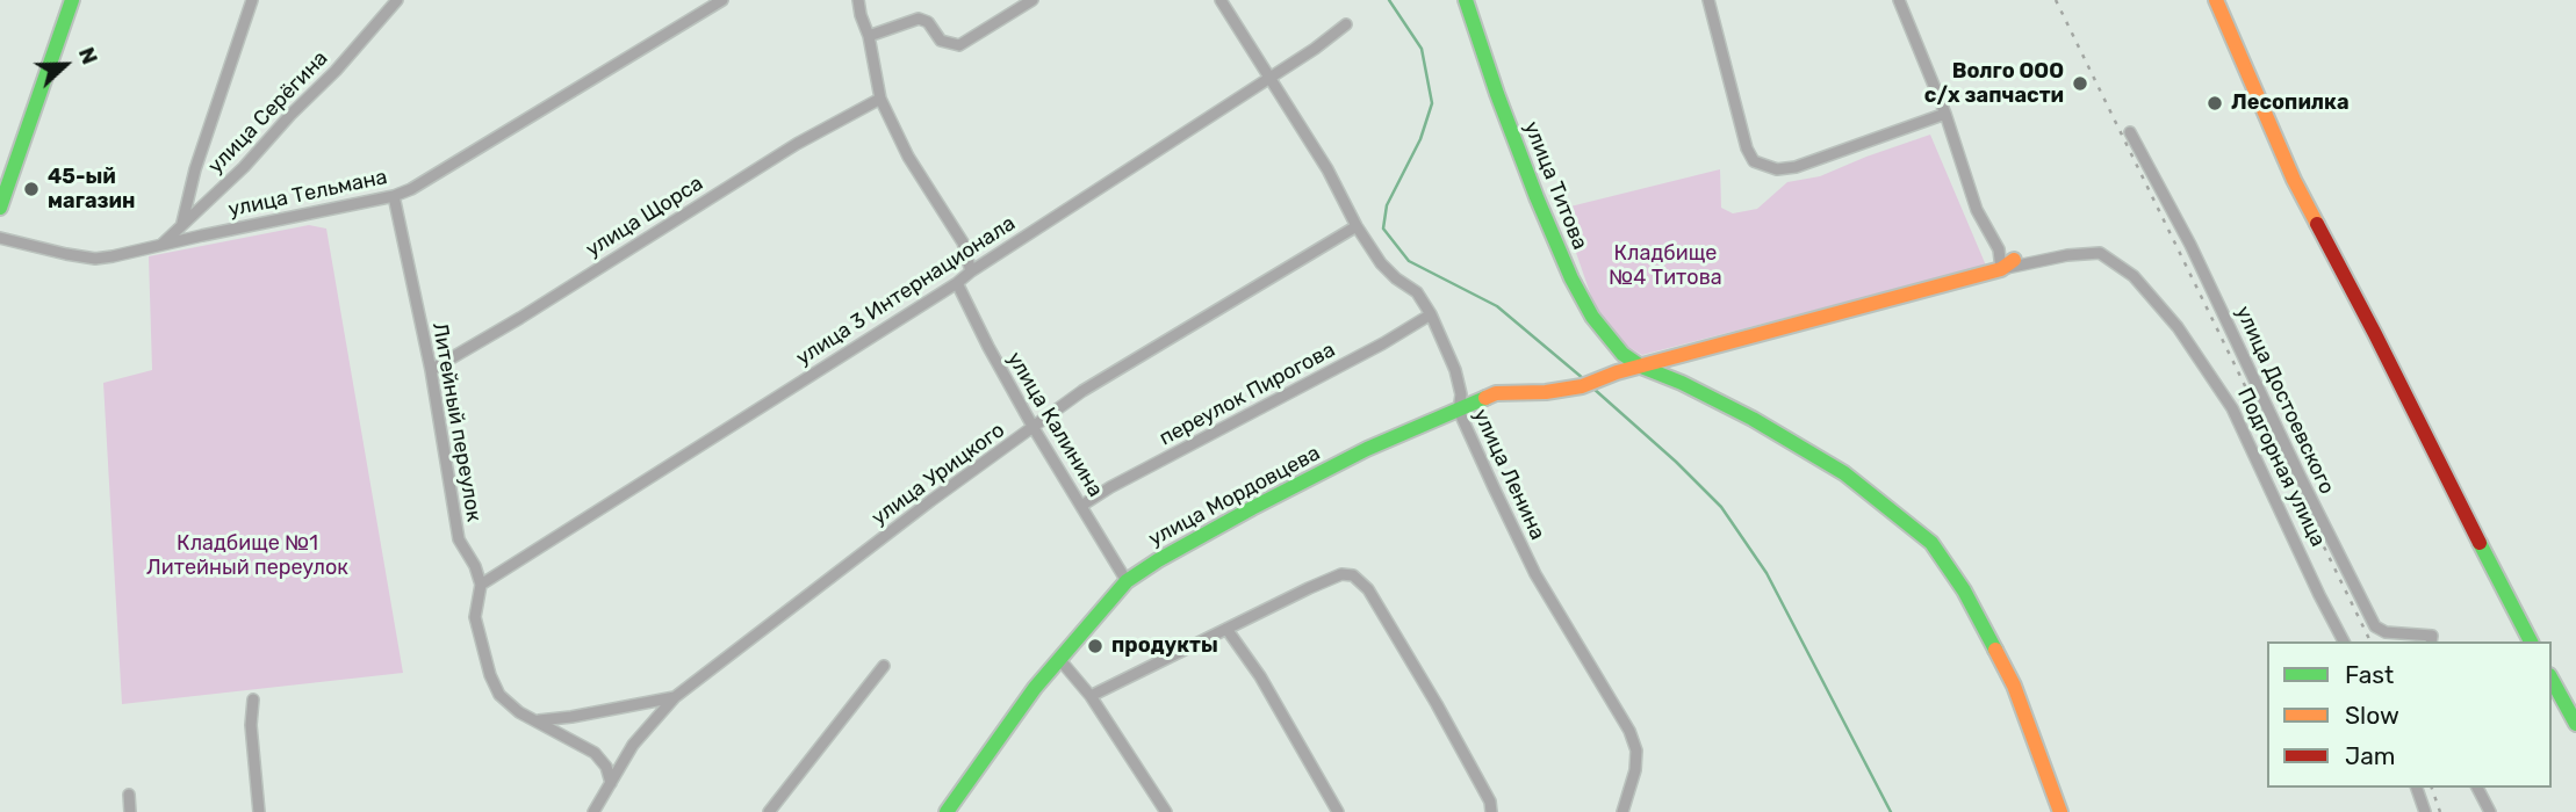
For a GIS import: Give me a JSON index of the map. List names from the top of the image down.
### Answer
{
  "streets": {
    "street": [
      "улица Серёгина",
      "улица Титова",
      "улица Тельмана",
      "улица Щорса",
      "улица 3 Интернационала",
      "переулок Пирогова",
      "улица Достоевского",
      "Литейный переулок",
      "улица Калинина",
      "Подгорная улица",
      "улица Урицкого",
      "улица Ленина",
      "улица Мордовцева"
    ]
  },
  "crossings": [
    ["улица Серёгина", "улица Тельмана"],
    ["улица Титова", "Подгорная улица"],
    ["улица Титова", "улица Мордовцева"],
    ["улица Тельмана", "Литейный переулок"],
    ["улица Щорса", "Литейный переулок"],
    ["улица 3 Интернационала", "Литейный переулок"],
    ["улица 3 Интернационала", "улица Калинина"],
    ["улица 3 Интернационала", "улица Ленина"],
    ["переулок Пирогова", "улица Калинина"],
    ["переулок Пирогова", "улица Ленина"],
    ["улица Калинина", "улица Урицкого"],
    ["улица Калинина", "улица Мордовцева"],
    ["Подгорная улица", "улица Мордовцева"],
    ["улица Урицкого", "улица Ленина"],
    ["улица Ленина", "улица Мордовцева"]
  ],
  "parks": ["Кладбище №4 Титова", "Кладбище №1 Литейный переулок"],
  "places": [
    "Волго ООО с/х запчасти",
    "Лесопилка",
    "45-ый магазин",
    "продукты"
  ],
  "legend": ["Fast", "Slow", "Jam"],
  "north": "right"
}
